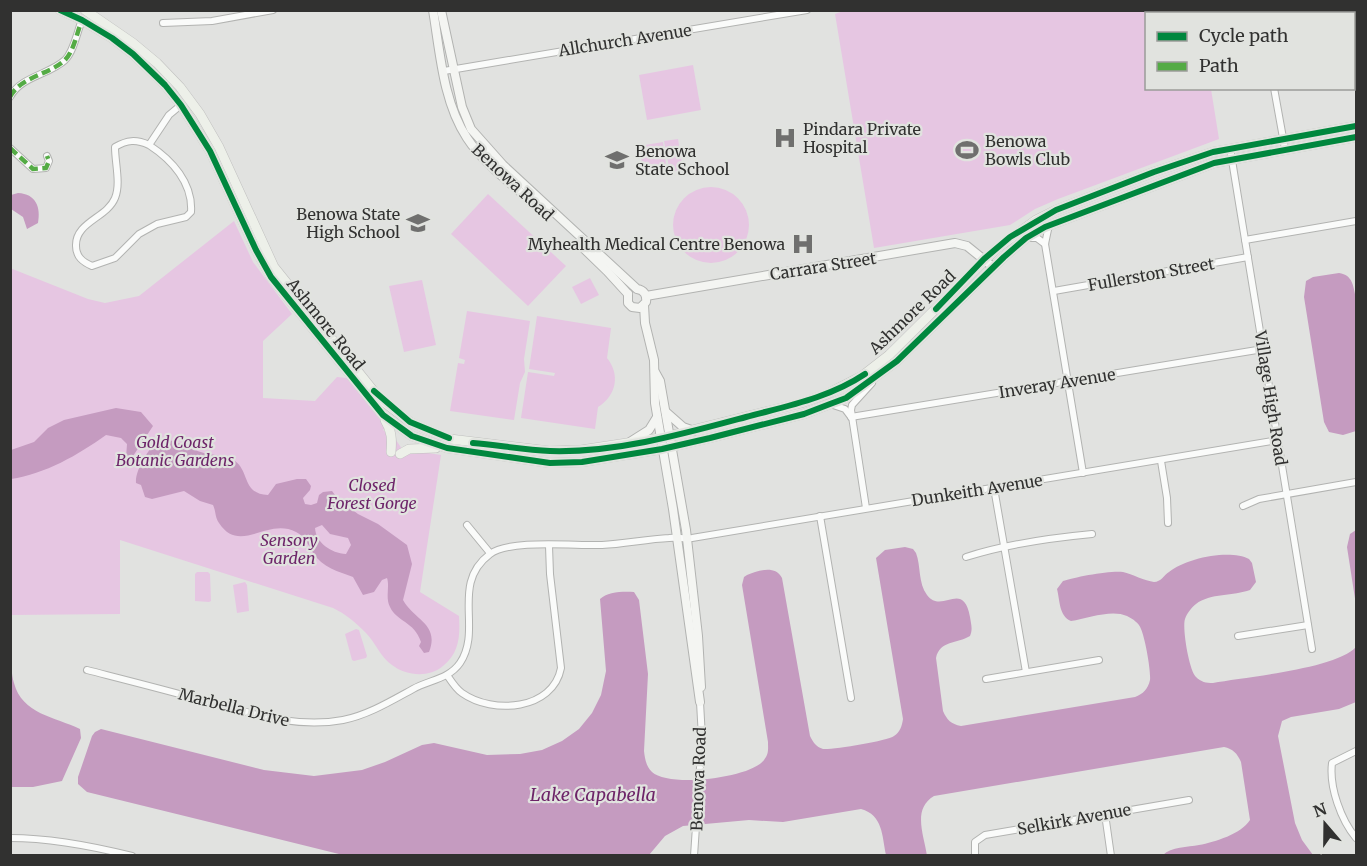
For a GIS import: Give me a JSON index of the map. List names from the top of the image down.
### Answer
{
  "streets": {
    "main road": ["Benowa Road", "Carrara Street", "Ashmore Road"],
    "street": [
      "Allchurch Avenue",
      "Fullerston Street",
      "Inveray Avenue",
      "Village High Road",
      "Dunkeith Avenue",
      "Marbella Drive",
      "Selkirk Avenue"
    ]
  },
  "crossings": [
    ["Allchurch Avenue", "Benowa Road"],
    ["Benowa Road", "Carrara Street"],
    ["Benowa Road", "Ashmore Road"],
    ["Benowa Road", "Dunkeith Avenue"],
    ["Carrara Street", "Ashmore Road"],
    ["Fullerston Street", "Village High Road"],
    ["Ashmore Road", "Village High Road"],
    ["Inveray Avenue", "Village High Road"],
    ["Village High Road", "Dunkeith Avenue"]
  ],
  "water": ["Lake Capabella"],
  "parks": ["Gold Coast Botanic Gardens", "Closed Forest Gorge", "Sensory Garden"],
  "places": {
    "hospital": ["Pindara Private Hospital", "Myhealth Medical Centre Benowa"],
    "sports": ["Benowa Bowls Club"],
    "school or university": ["Benowa State School", "Benowa State High School"]
  },
  "legend": ["Cycle path", "Path"],
  "north": "top"
}
